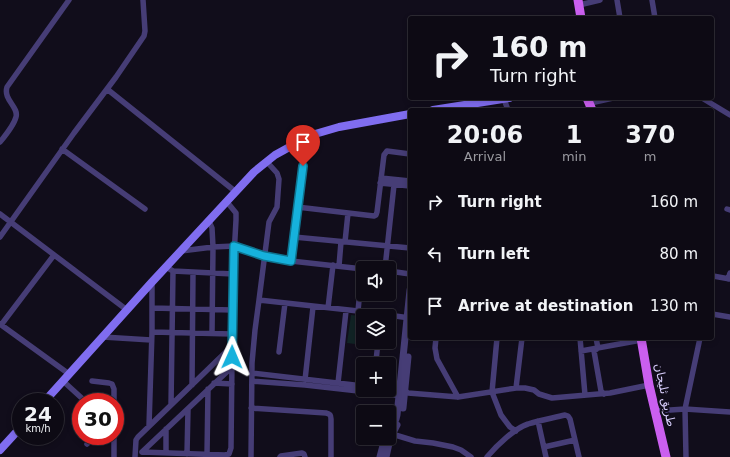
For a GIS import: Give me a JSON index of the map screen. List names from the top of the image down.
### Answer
{
  "streets": {
    "main road": ["طريق ثليجان"]
  },
  "page": {
    "turn": ["160 m", "Turn right"],
    "eta": [
      "20:06",
      "Arrival",
      "1",
      "min",
      "370",
      "m"
    ],
    "list": [
      {
        "name": "Turn right",
        "value": "160 m"
      },
      {
        "name": "Turn left",
        "value": "80 m"
      },
      {
        "name": "Arrive at destination",
        "value": "130 m"
      }
    ],
    "map_buttons": ["+", "−"],
    "speed": "24 km/h",
    "limit": "30"
  }
}
